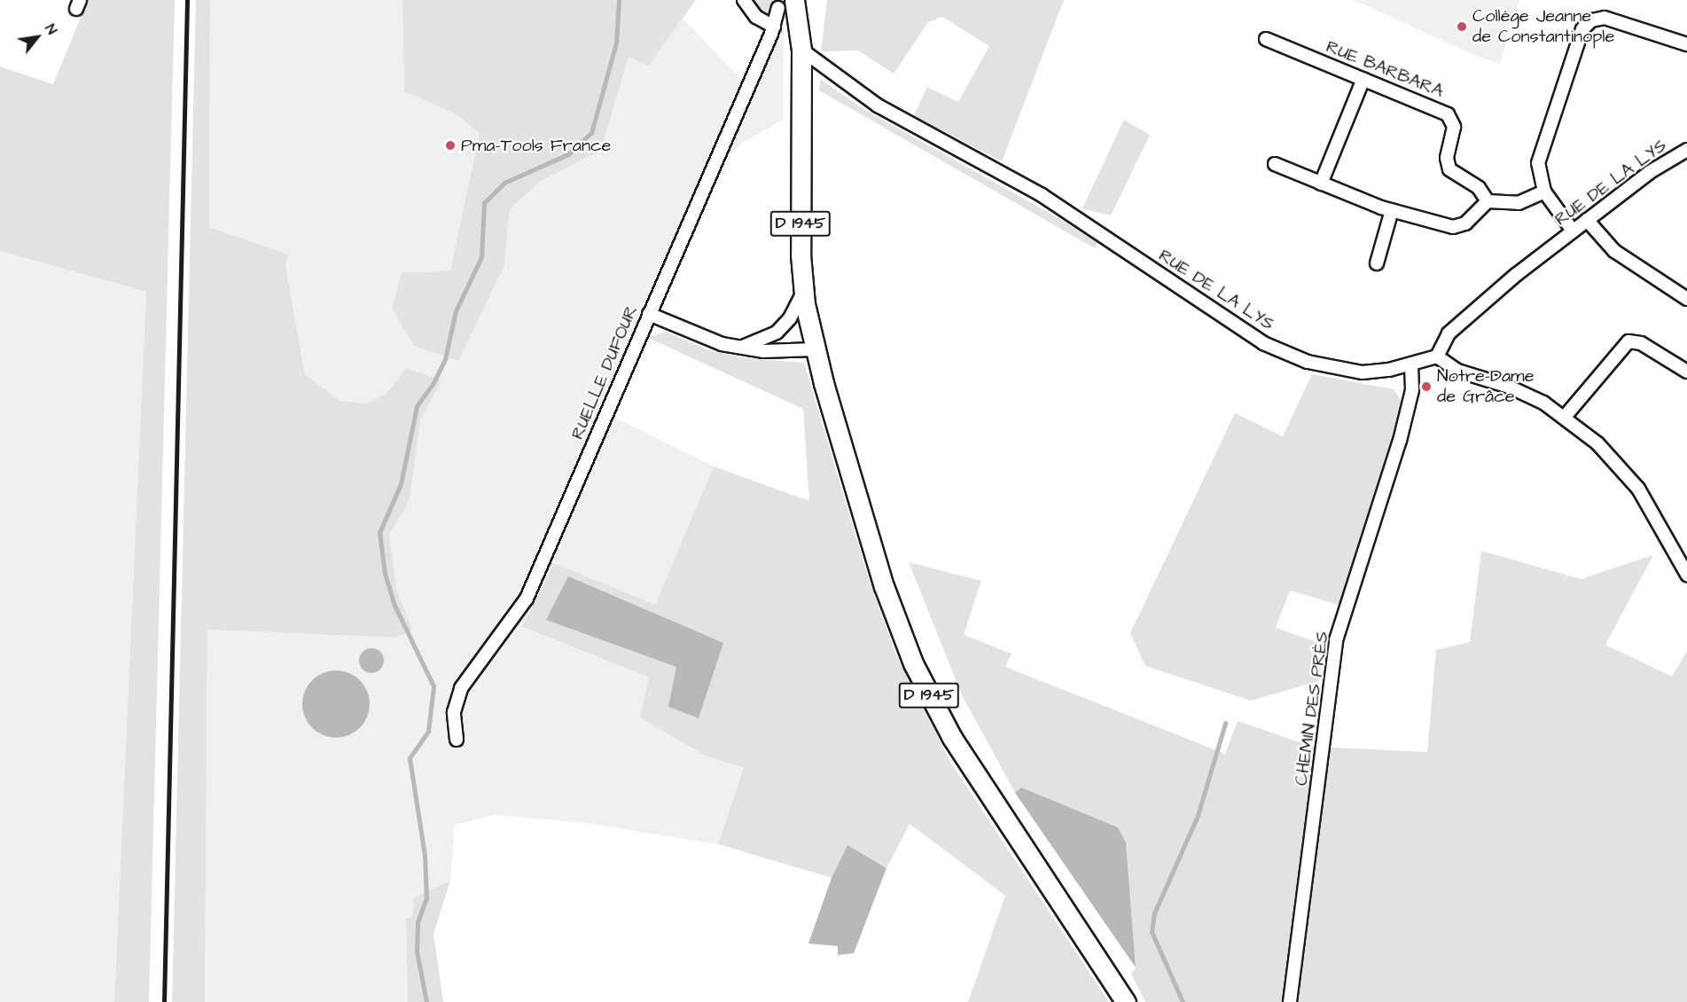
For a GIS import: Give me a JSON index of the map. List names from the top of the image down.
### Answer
{
  "streets": {
    "main road": ["D 1945"],
    "street": [
      "RUE BARBARA",
      "RUE DE LA LYS",
      "RUELLE DUFOUR",
      "CHEMIN DES PRÈS"
    ]
  },
  "crossings": [
    ["RUE DE LA LYS", "D 1945"],
    ["RUE DE LA LYS", "CHEMIN DES PRÈS"],
    ["D 1945", "RUELLE DUFOUR"]
  ],
  "places": ["Collège Jeanne de Constantinople", "Pma-Tools France", "Notre-Dame de Grâce"],
  "north": "top right"
}
